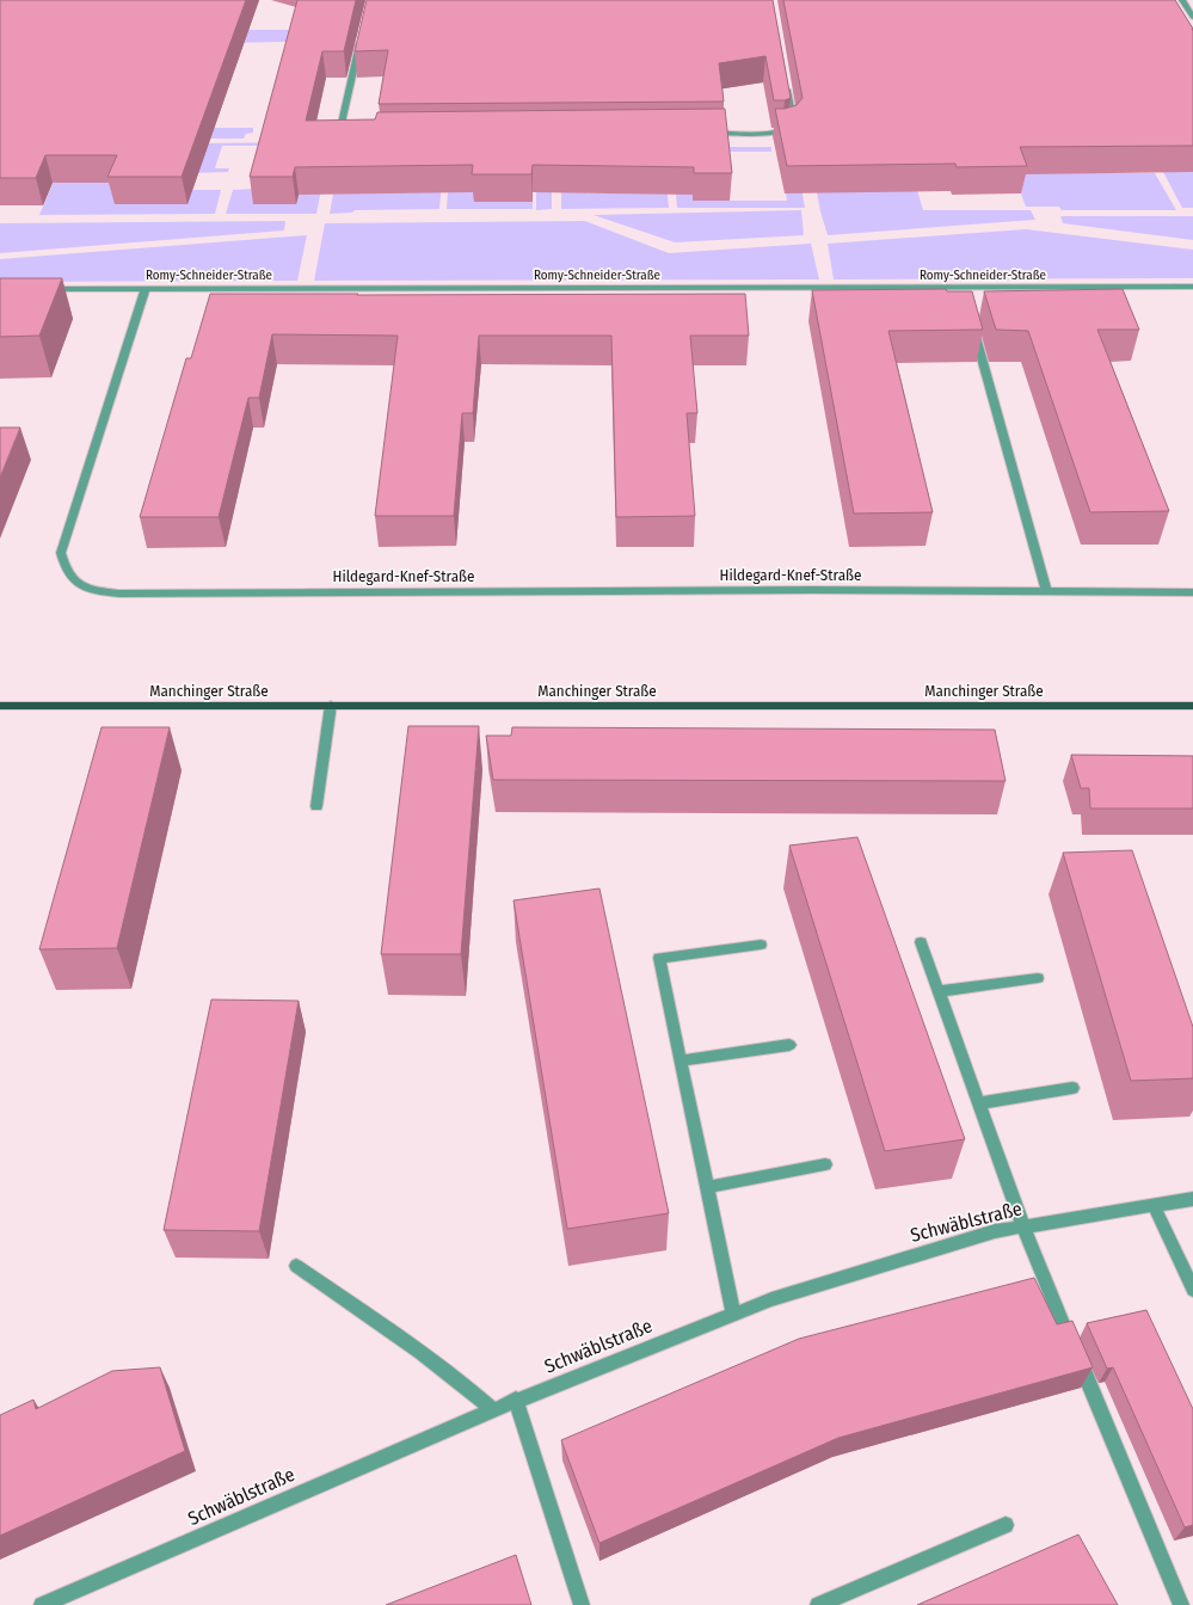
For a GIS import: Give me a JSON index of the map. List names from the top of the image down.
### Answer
{
  "streets": {
    "main road": ["Manchinger Straße"],
    "street": ["Romy-Schneider-Straße", "Hildegard-Knef-Straße", "Schwäblstraße"]
  },
  "crossings": [
    ["Romy-Schneider-Straße", "Hildegard-Knef-Straße"]
  ]
}
